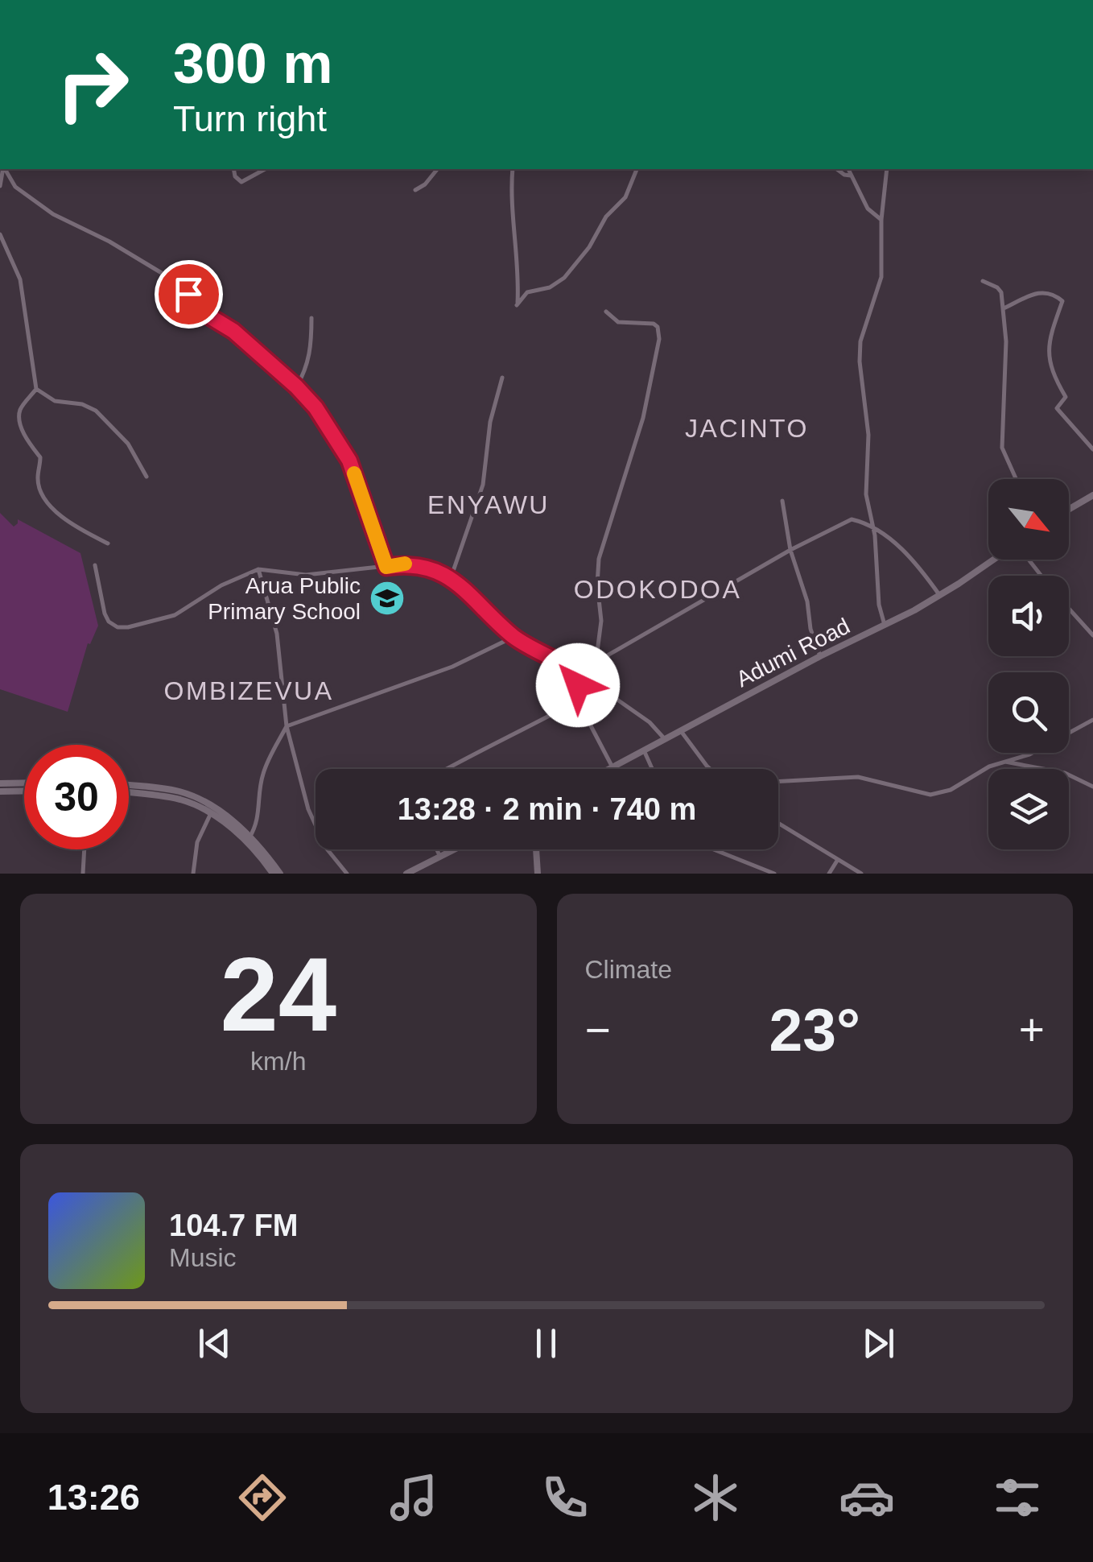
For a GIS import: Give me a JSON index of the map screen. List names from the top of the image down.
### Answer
{
  "streets": {
    "main road": ["Adumi Road"]
  },
  "districts": [
    "JACINTO",
    "ENYAWU",
    "ODOKODOA",
    "OMBIZEVUA"
  ],
  "places": {
    "school or university": ["Arua Public Primary School"]
  },
  "north": "bottom right",
  "page": {
    "turn": ["300 m", "Turn right"],
    "limit": "30",
    "trip": "13:28 · 2 min · 740 m",
    "tile": [
      ["24", "km/h"],
      "Climate"
    ],
    "heat": ["−", "23°", "+"],
    "song": ["104.7 FM", "Music"],
    "tabs": "13:26"
  }
}
